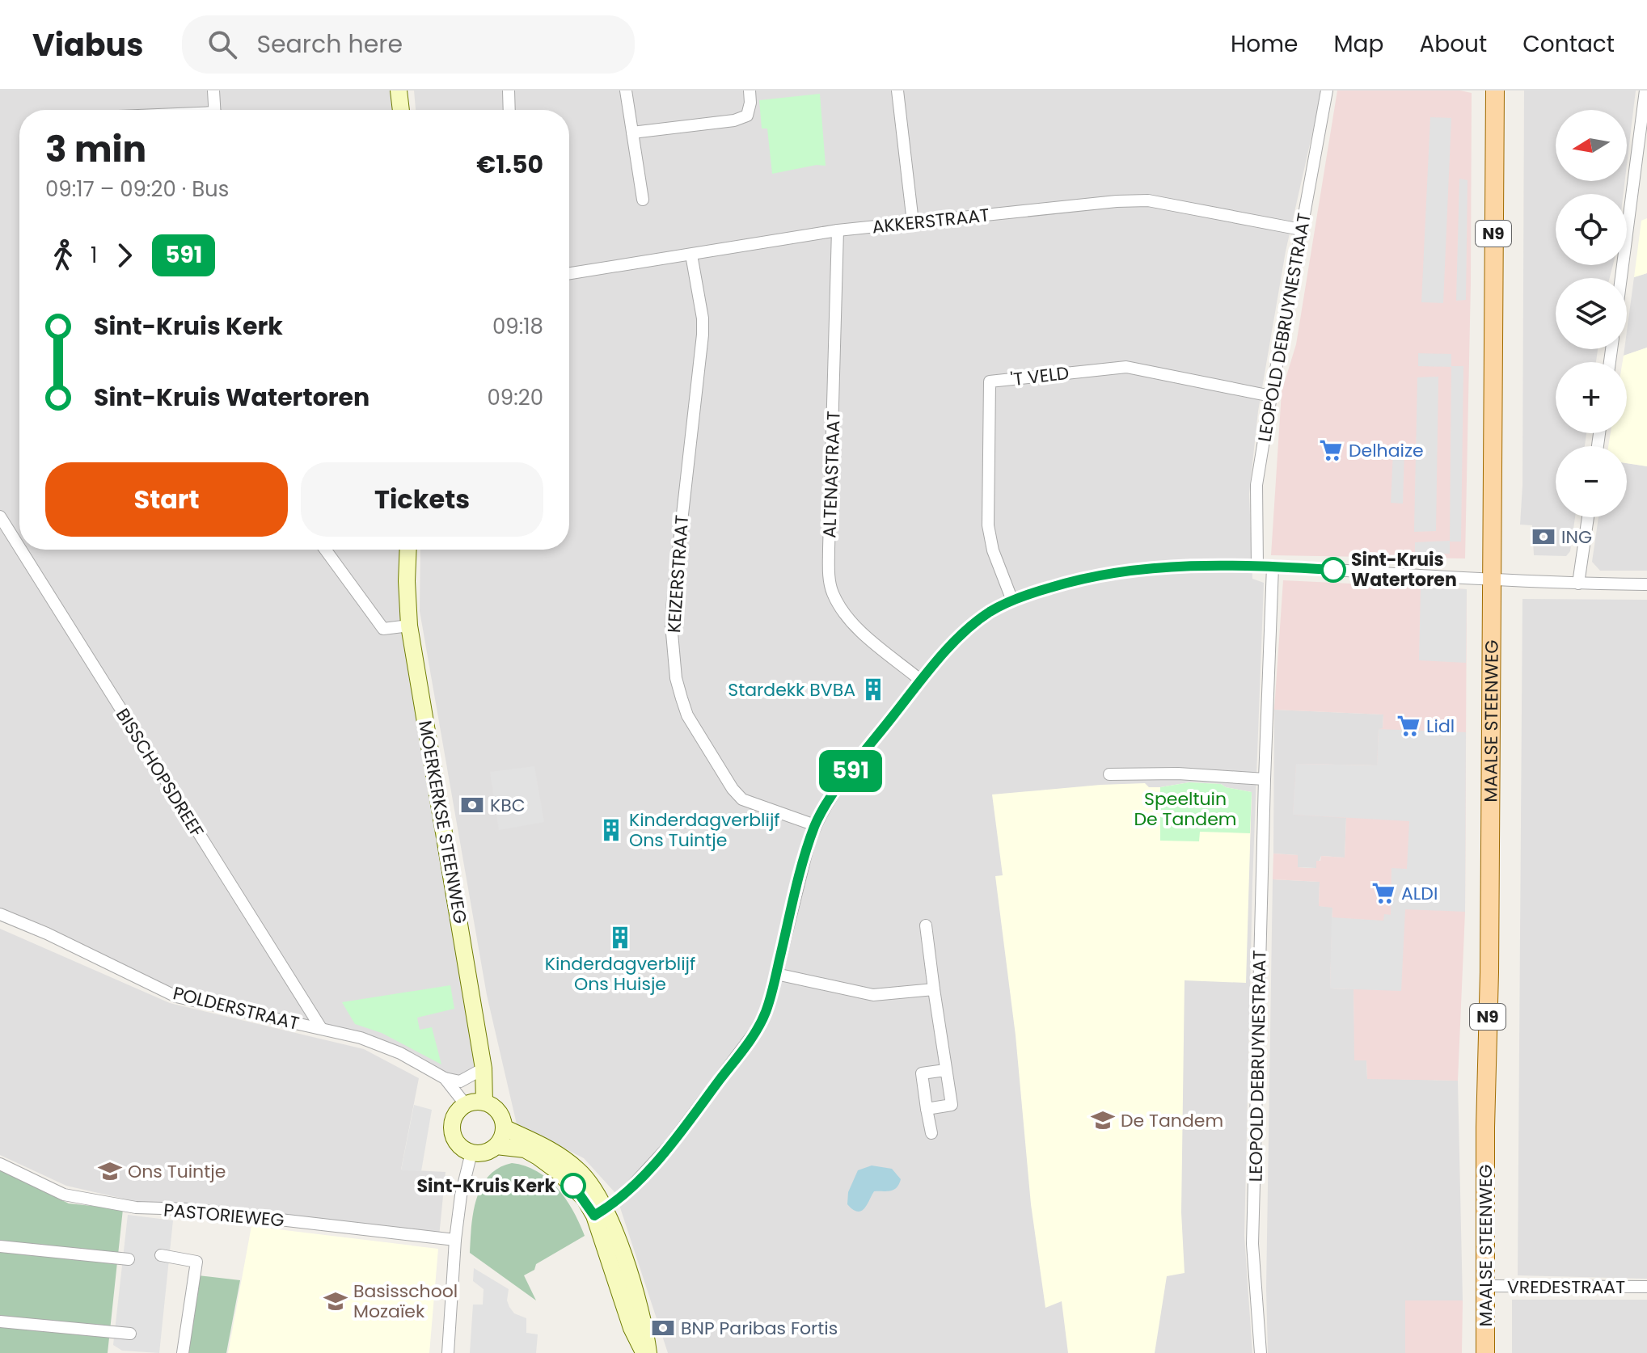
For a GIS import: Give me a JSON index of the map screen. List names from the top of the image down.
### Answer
{
  "streets": {
    "main road": ["N9", "MAALSE STEENWEG"],
    "street": [
      "AKKERSTRAAT",
      "LEOPOLD DEBRUYNESTRAAT",
      "'T VELD",
      "ALTENASTRAAT",
      "KEIZERSTRAAT",
      "BISSCHOPSDREEF",
      "MOERKERKSE STEENWEG",
      "POLDERSTRAAT",
      "PASTORIEWEG",
      "VREDESTRAAT"
    ]
  },
  "crossings": [
    ["AKKERSTRAAT", "LEOPOLD DEBRUYNESTRAAT"],
    ["AKKERSTRAAT", "ALTENASTRAAT"],
    ["AKKERSTRAAT", "KEIZERSTRAAT"],
    ["LEOPOLD DEBRUYNESTRAAT", "'T VELD"],
    ["MAALSE STEENWEG", "VREDESTRAAT"],
    ["BISSCHOPSDREEF", "POLDERSTRAAT"],
    ["MOERKERKSE STEENWEG", "POLDERSTRAAT"]
  ],
  "parks": ["Speeltuin De Tandem"],
  "places": {
    "supermarket": ["Delhaize", "Lidl", "ALDI"],
    "bank": ["ING", "KBC", "BNP Paribas Fortis"],
    "other": ["Sint-Kruis Watertoren", "Sint-Kruis Kerk"],
    "building": ["Stardekk BVBA", "Kinderdagverblijf Ons Tuintje", "Kinderdagverblijf Ons Huisje"],
    "school or university": ["De Tandem", "Ons Tuintje", "Basisschool Mozaïek"]
  },
  "lines": ["bus line 591"],
  "north": "left",
  "page": {
    "header": "Viabus",
    "search": "Search here",
    "nav": [
      "Home",
      "Map",
      "About",
      "Contact"
    ],
    "on_map": "591",
    "map_buttons": ["+", "−"],
    "heading": ["3 min", "09:17 – 09:20 · Bus", "€1.50"],
    "legs": ["1", "591"],
    "list": [
      {
        "name": "Sint-Kruis Kerk",
        "value": "09:18"
      },
      {
        "name": "Sint-Kruis Watertoren",
        "value": "09:20"
      }
    ],
    "buttons": ["Start", "Tickets"]
  }
}
